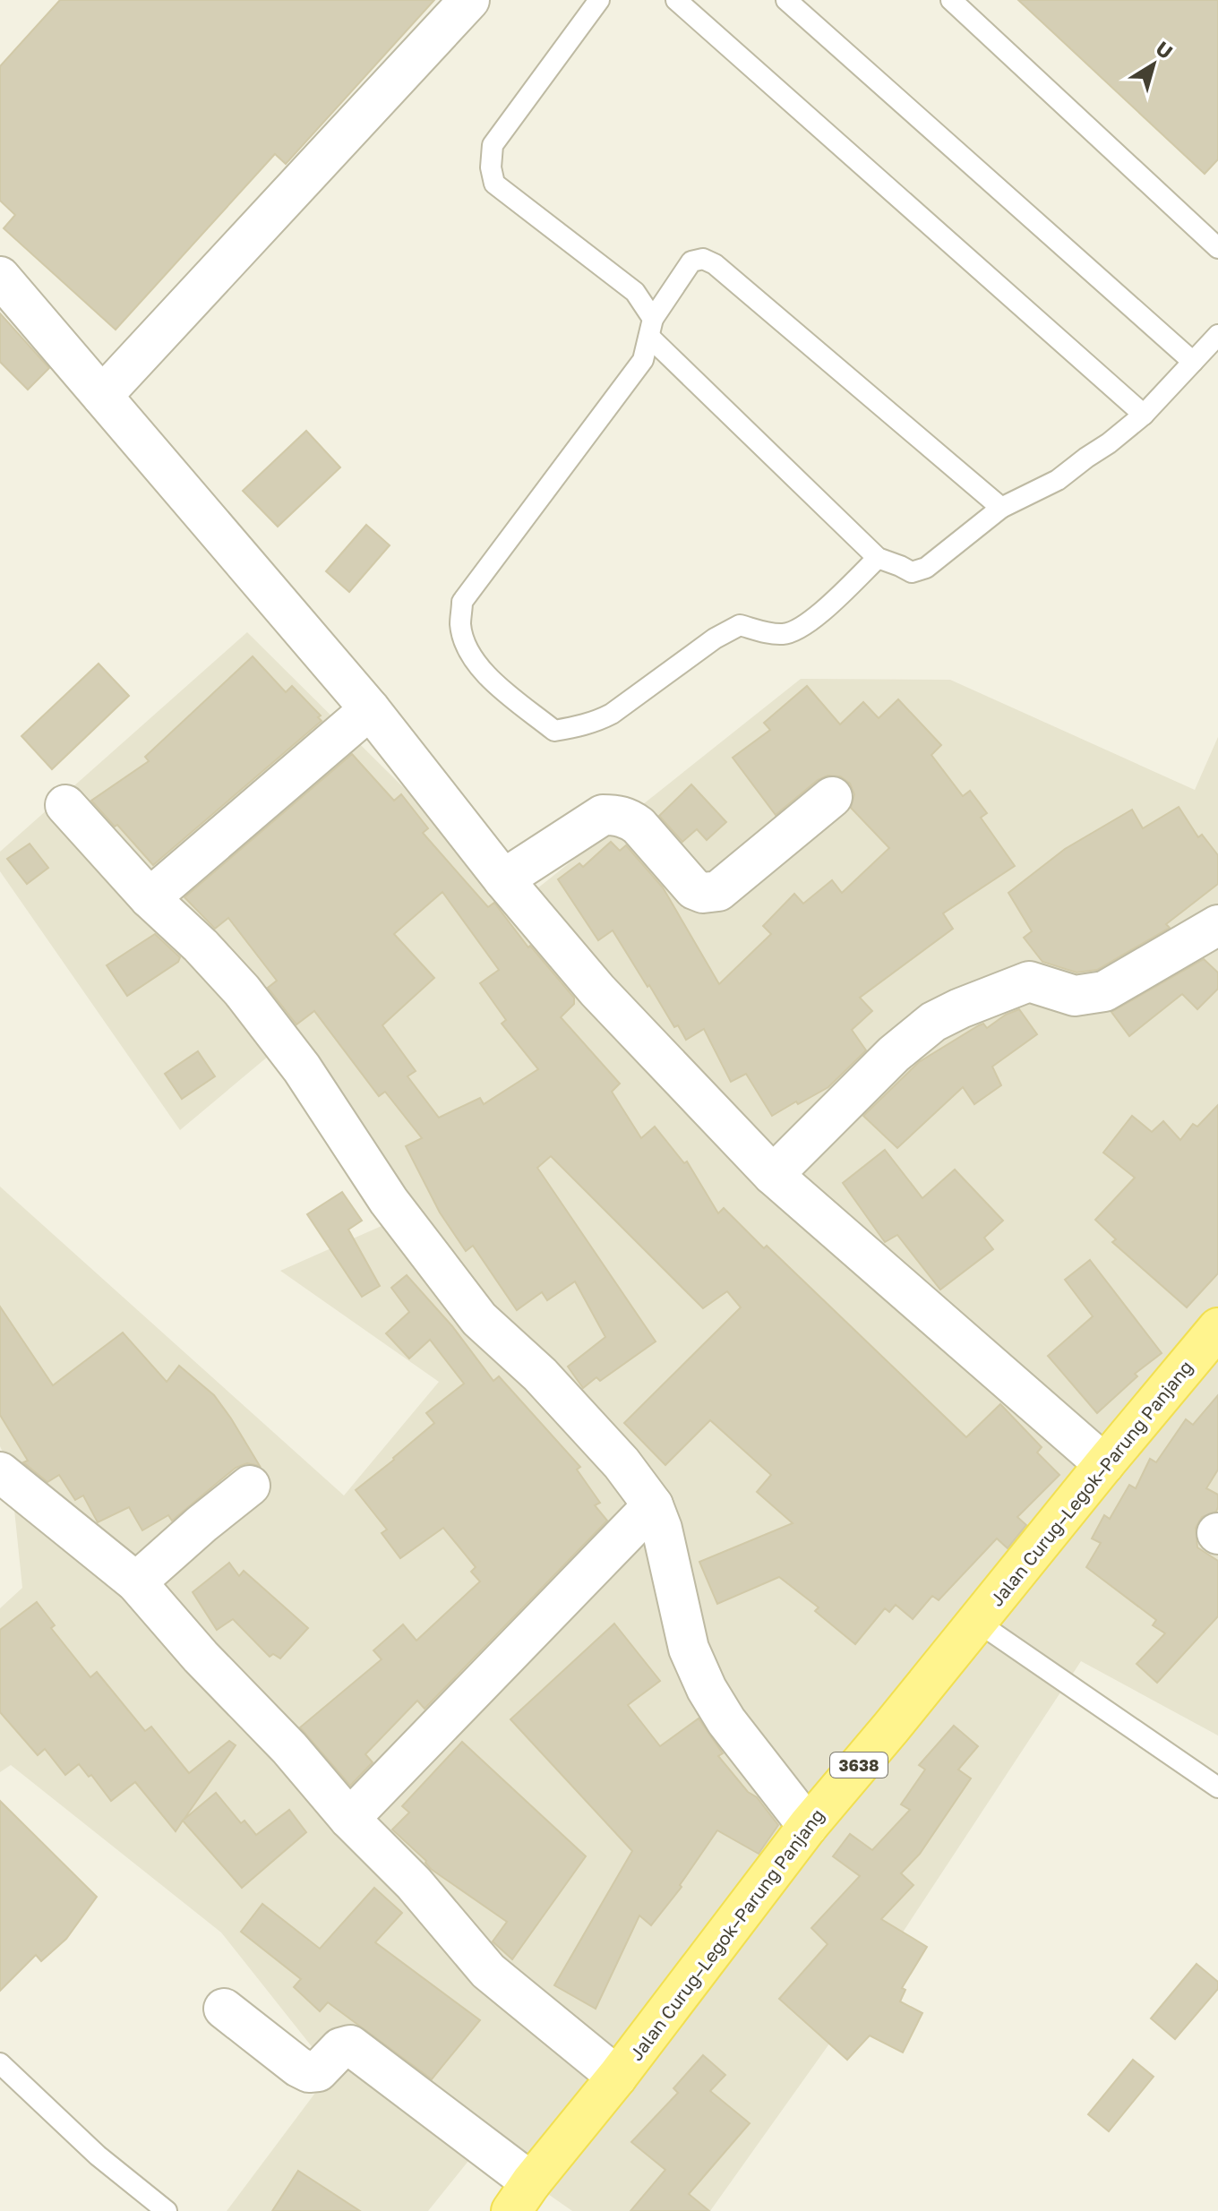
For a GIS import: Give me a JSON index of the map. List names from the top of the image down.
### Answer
{
  "streets": {
    "main road": ["Jalan Curug–Legok–Parung Panjang", "3638"]
  },
  "north": "top right"
}
